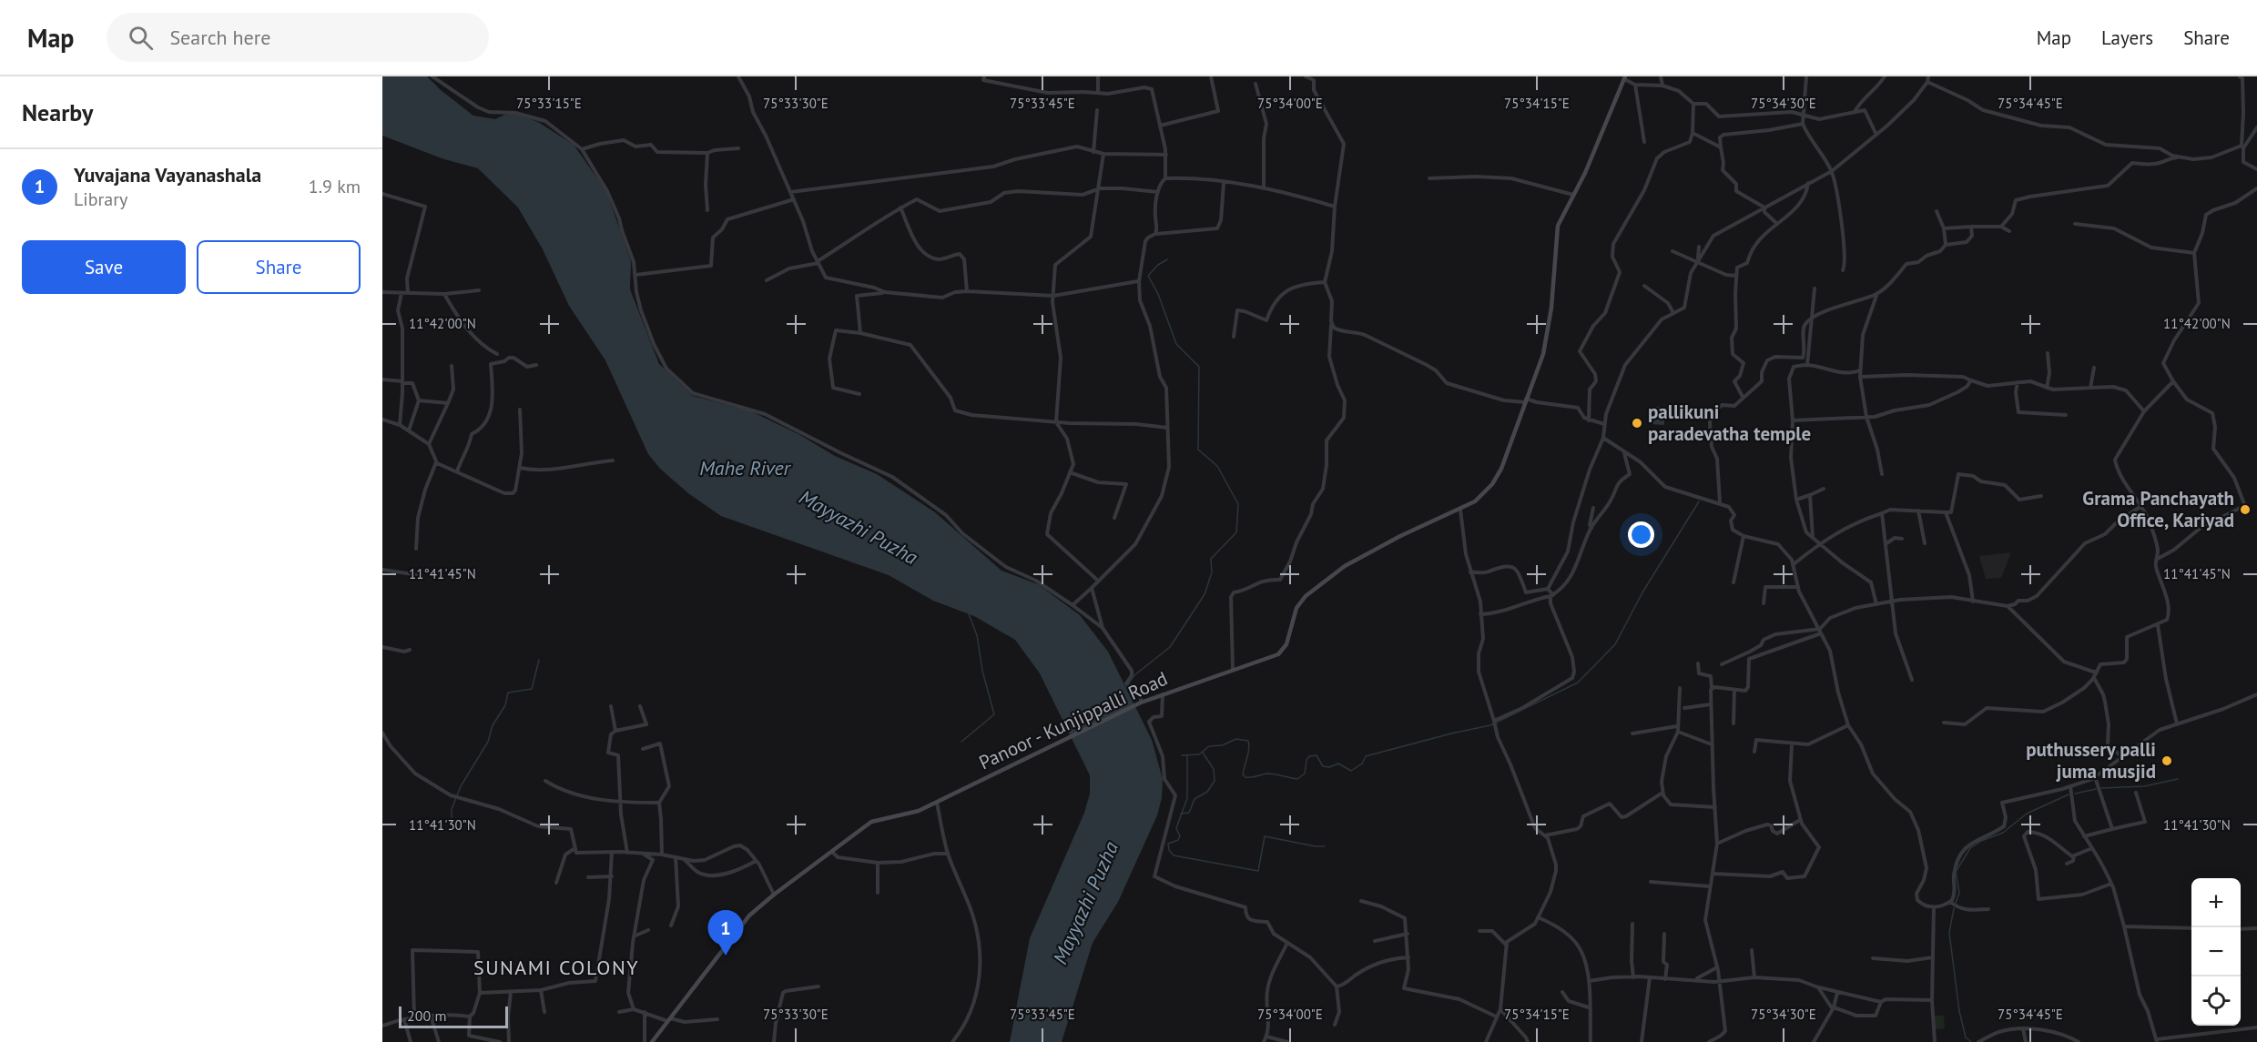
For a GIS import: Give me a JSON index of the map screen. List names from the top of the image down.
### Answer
{
  "streets": {
    "main road": ["Panoor - Kunjippalli Road"]
  },
  "districts": ["SUNAMI COLONY"],
  "water": ["Mahe River", "Mayyazhi Puzha"],
  "places": ["pallikuni paradevatha temple", "Grama Panchayath Office, Kariyad", "puthussery palli juma musjid"],
  "scale_bar": "200 m",
  "page": {
    "header": "Map",
    "search": "Search here",
    "nav": ["Map", "Layers", "Share"],
    "heading": "Nearby",
    "list": [
      {
        "mark": "1",
        "name": "Yuvajana Vayanashala",
        "note": "Library",
        "value": "1.9 km"
      }
    ],
    "buttons": ["Save", "Share"],
    "map_buttons": ["+", "−"],
    "pins": "1",
    "scale": "200 m"
  },
  "coordinates": [
    "75°33'15\"E",
    "75°33'30\"E",
    "75°33'45\"E",
    "75°34'00\"E",
    "75°34'15\"E",
    "75°34'30\"E",
    "75°34'45\"E",
    "11°42'00\"N",
    "11°41'45\"N",
    "11°41'30\"N"
  ]
}
